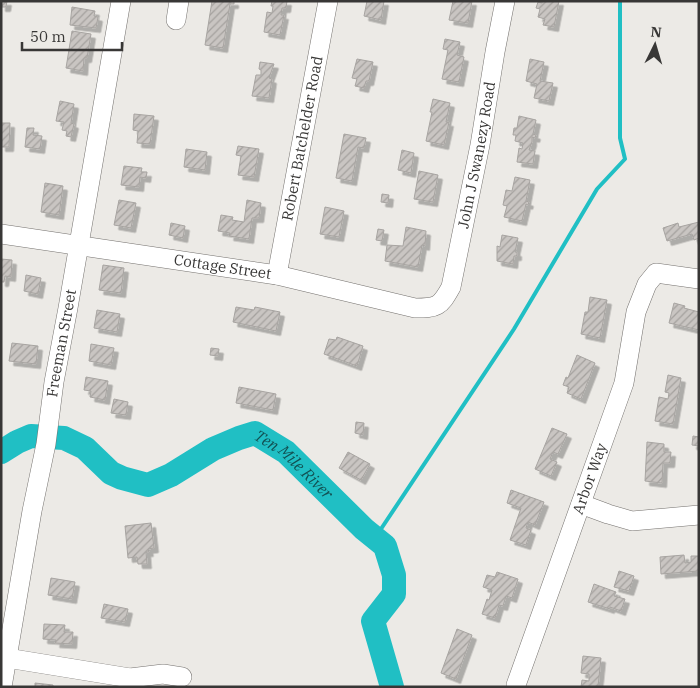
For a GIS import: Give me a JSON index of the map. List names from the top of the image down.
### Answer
{
  "streets": {
    "street": [
      "Robert Batchelder Road",
      "John J Swanezy Road",
      "Cottage Street",
      "Freeman Street",
      "Arbor Way"
    ]
  },
  "crossings": [
    ["Robert Batchelder Road", "Cottage Street"],
    ["John J Swanezy Road", "Cottage Street"],
    ["Cottage Street", "Freeman Street"]
  ],
  "water": ["Ten Mile River"],
  "scale_bar": "50 m",
  "north": "top"
}
